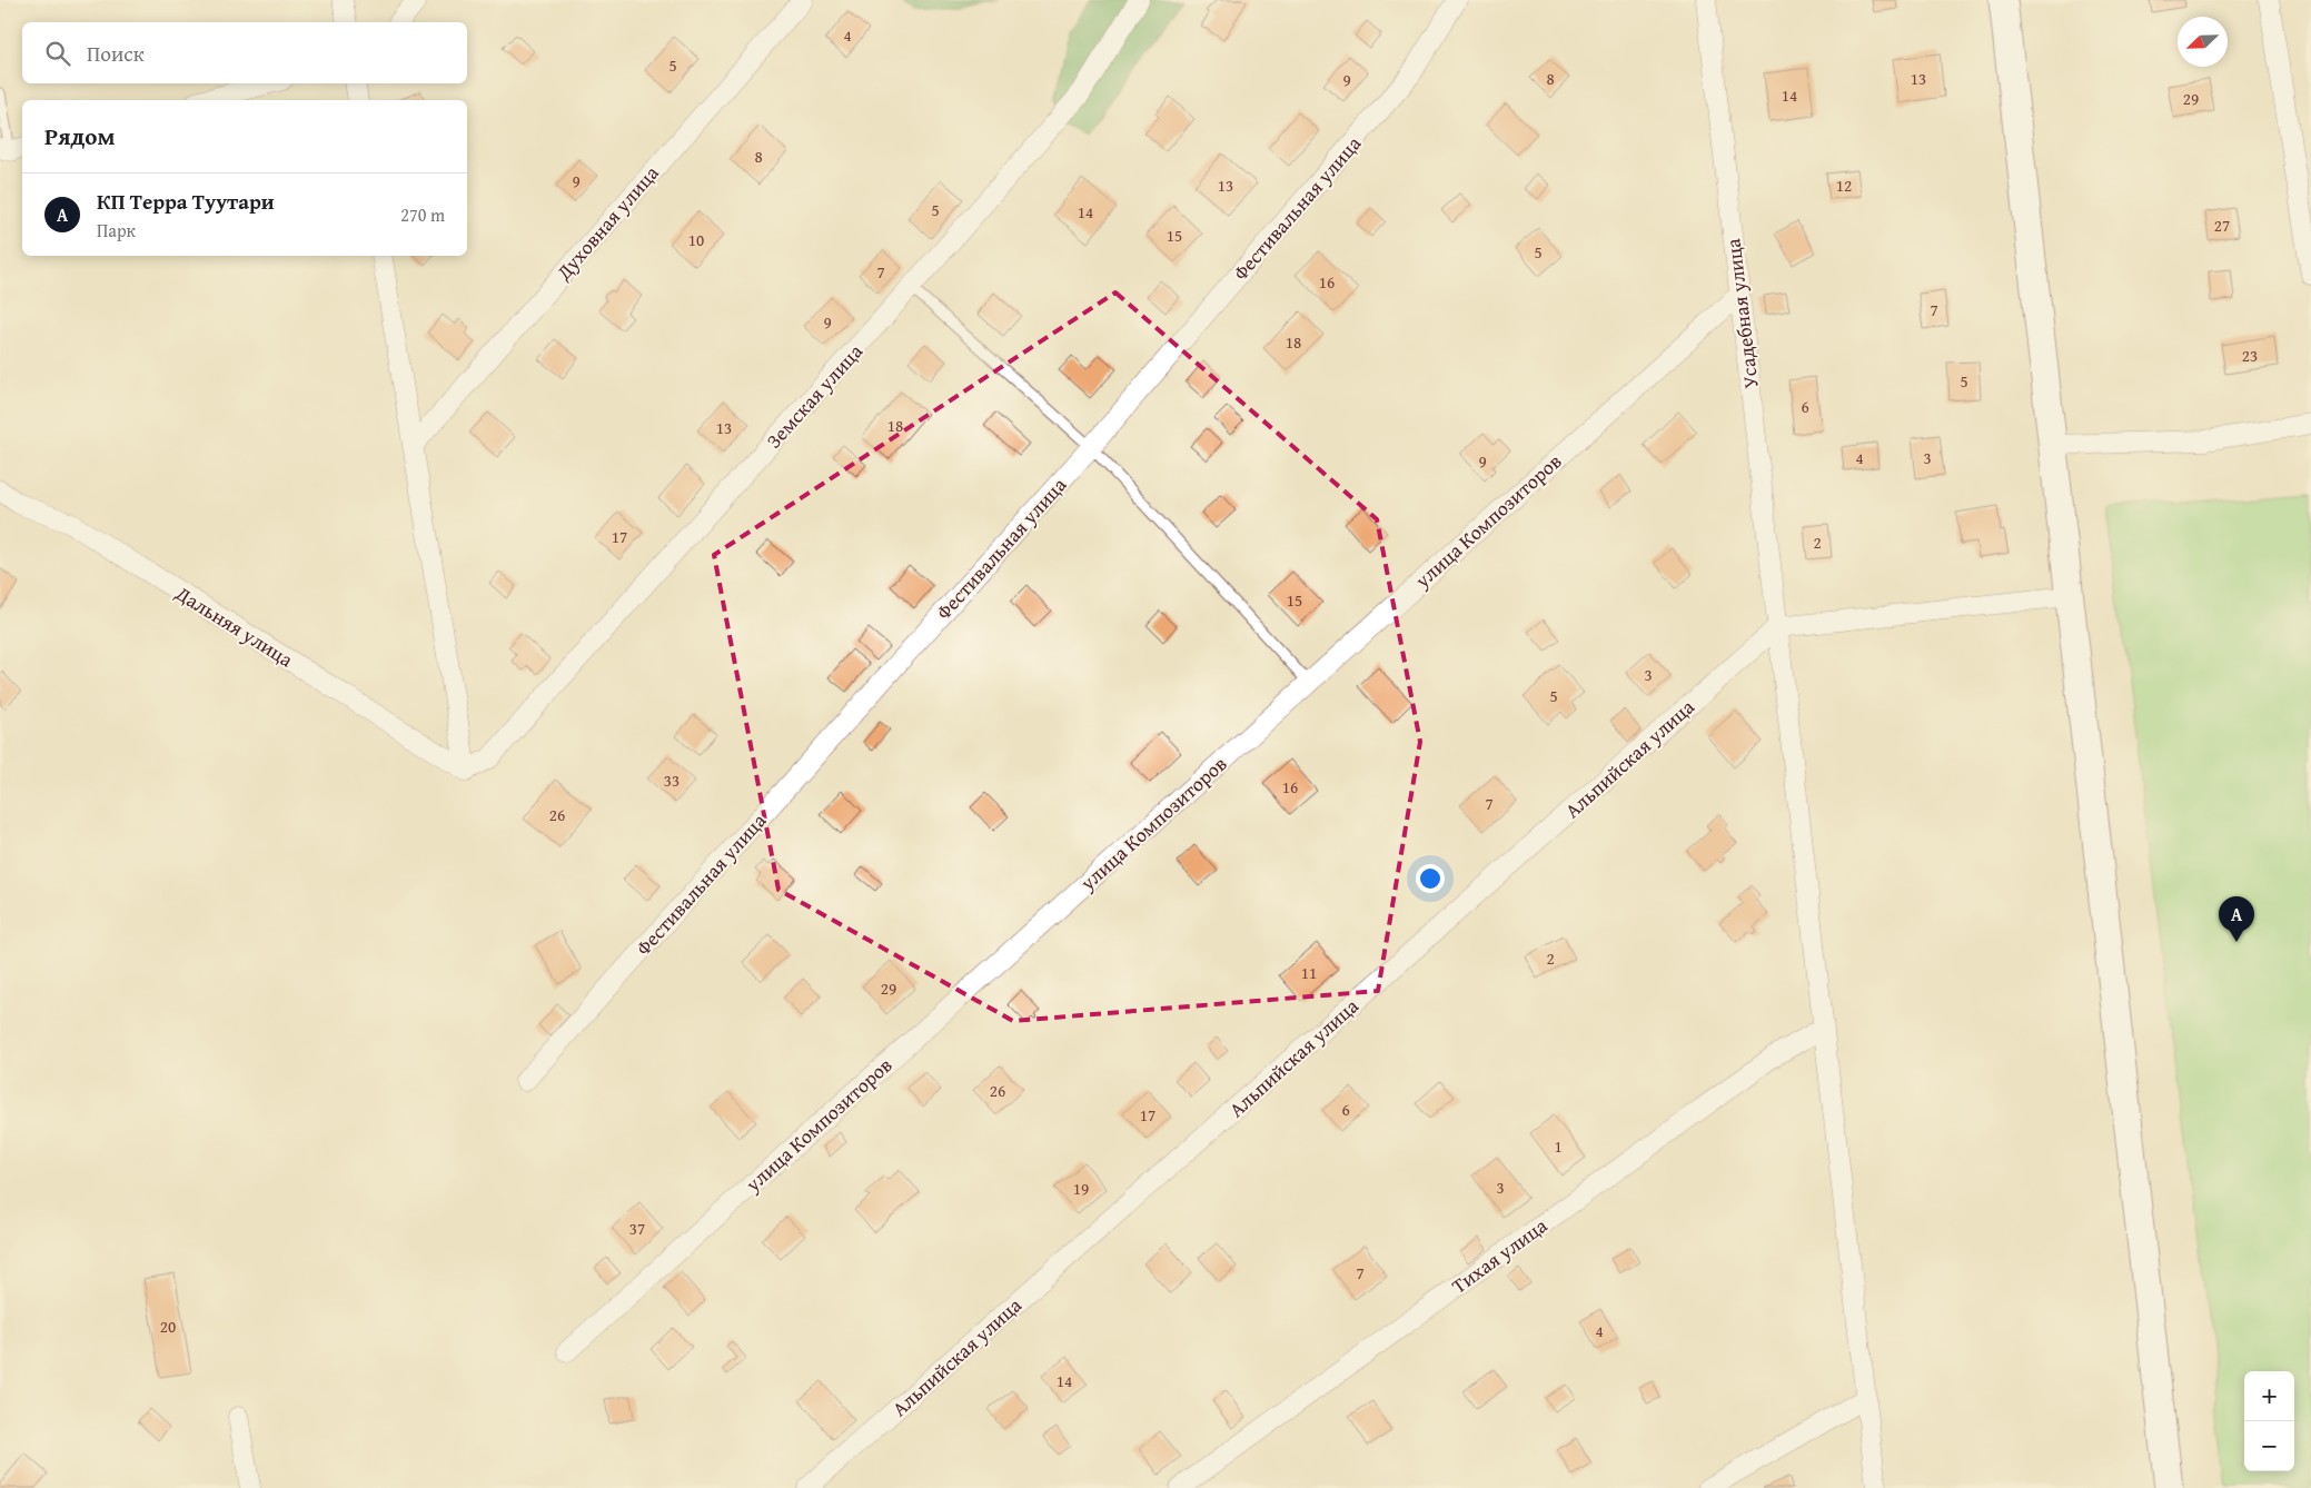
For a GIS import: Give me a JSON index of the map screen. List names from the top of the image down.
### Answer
{
  "streets": {
    "street": [
      "Фестивальная улица",
      "Духовная улица",
      "Усадебная улица",
      "Земская улица",
      "улица Композиторов",
      "Дальняя улица",
      "Альпийская улица",
      "Тихая улица"
    ]
  },
  "crossings": [
    ["Усадебная улица", "улица Композиторов"],
    ["Усадебная улица", "Альпийская улица"],
    ["Усадебная улица", "Тихая улица"],
    ["Земская улица", "Дальняя улица"]
  ],
  "house_numbers": [
    "4",
    "5",
    "8",
    "13",
    "9",
    "14",
    "29",
    "8",
    "9",
    "13",
    "12",
    "5",
    "14",
    "27",
    "15",
    "10",
    "5",
    "7",
    "16",
    "7",
    "9",
    "18",
    "23",
    "5",
    "6",
    "18",
    "13",
    "4",
    "3",
    "9",
    "17",
    "2",
    "15",
    "3",
    "5",
    "33",
    "16",
    "7",
    "26",
    "2",
    "11",
    "29",
    "26",
    "6",
    "17",
    "1",
    "3",
    "19",
    "37",
    "7",
    "20",
    "4",
    "14"
  ],
  "north": "bottom left",
  "page": {
    "search": "Поиск",
    "heading": "Рядом",
    "list": [
      {
        "mark": "A",
        "name": "КП Терра Туутари",
        "note": "Парк",
        "value": "270 m"
      }
    ],
    "pins": "A",
    "map_buttons": ["+", "−"]
  }
}
